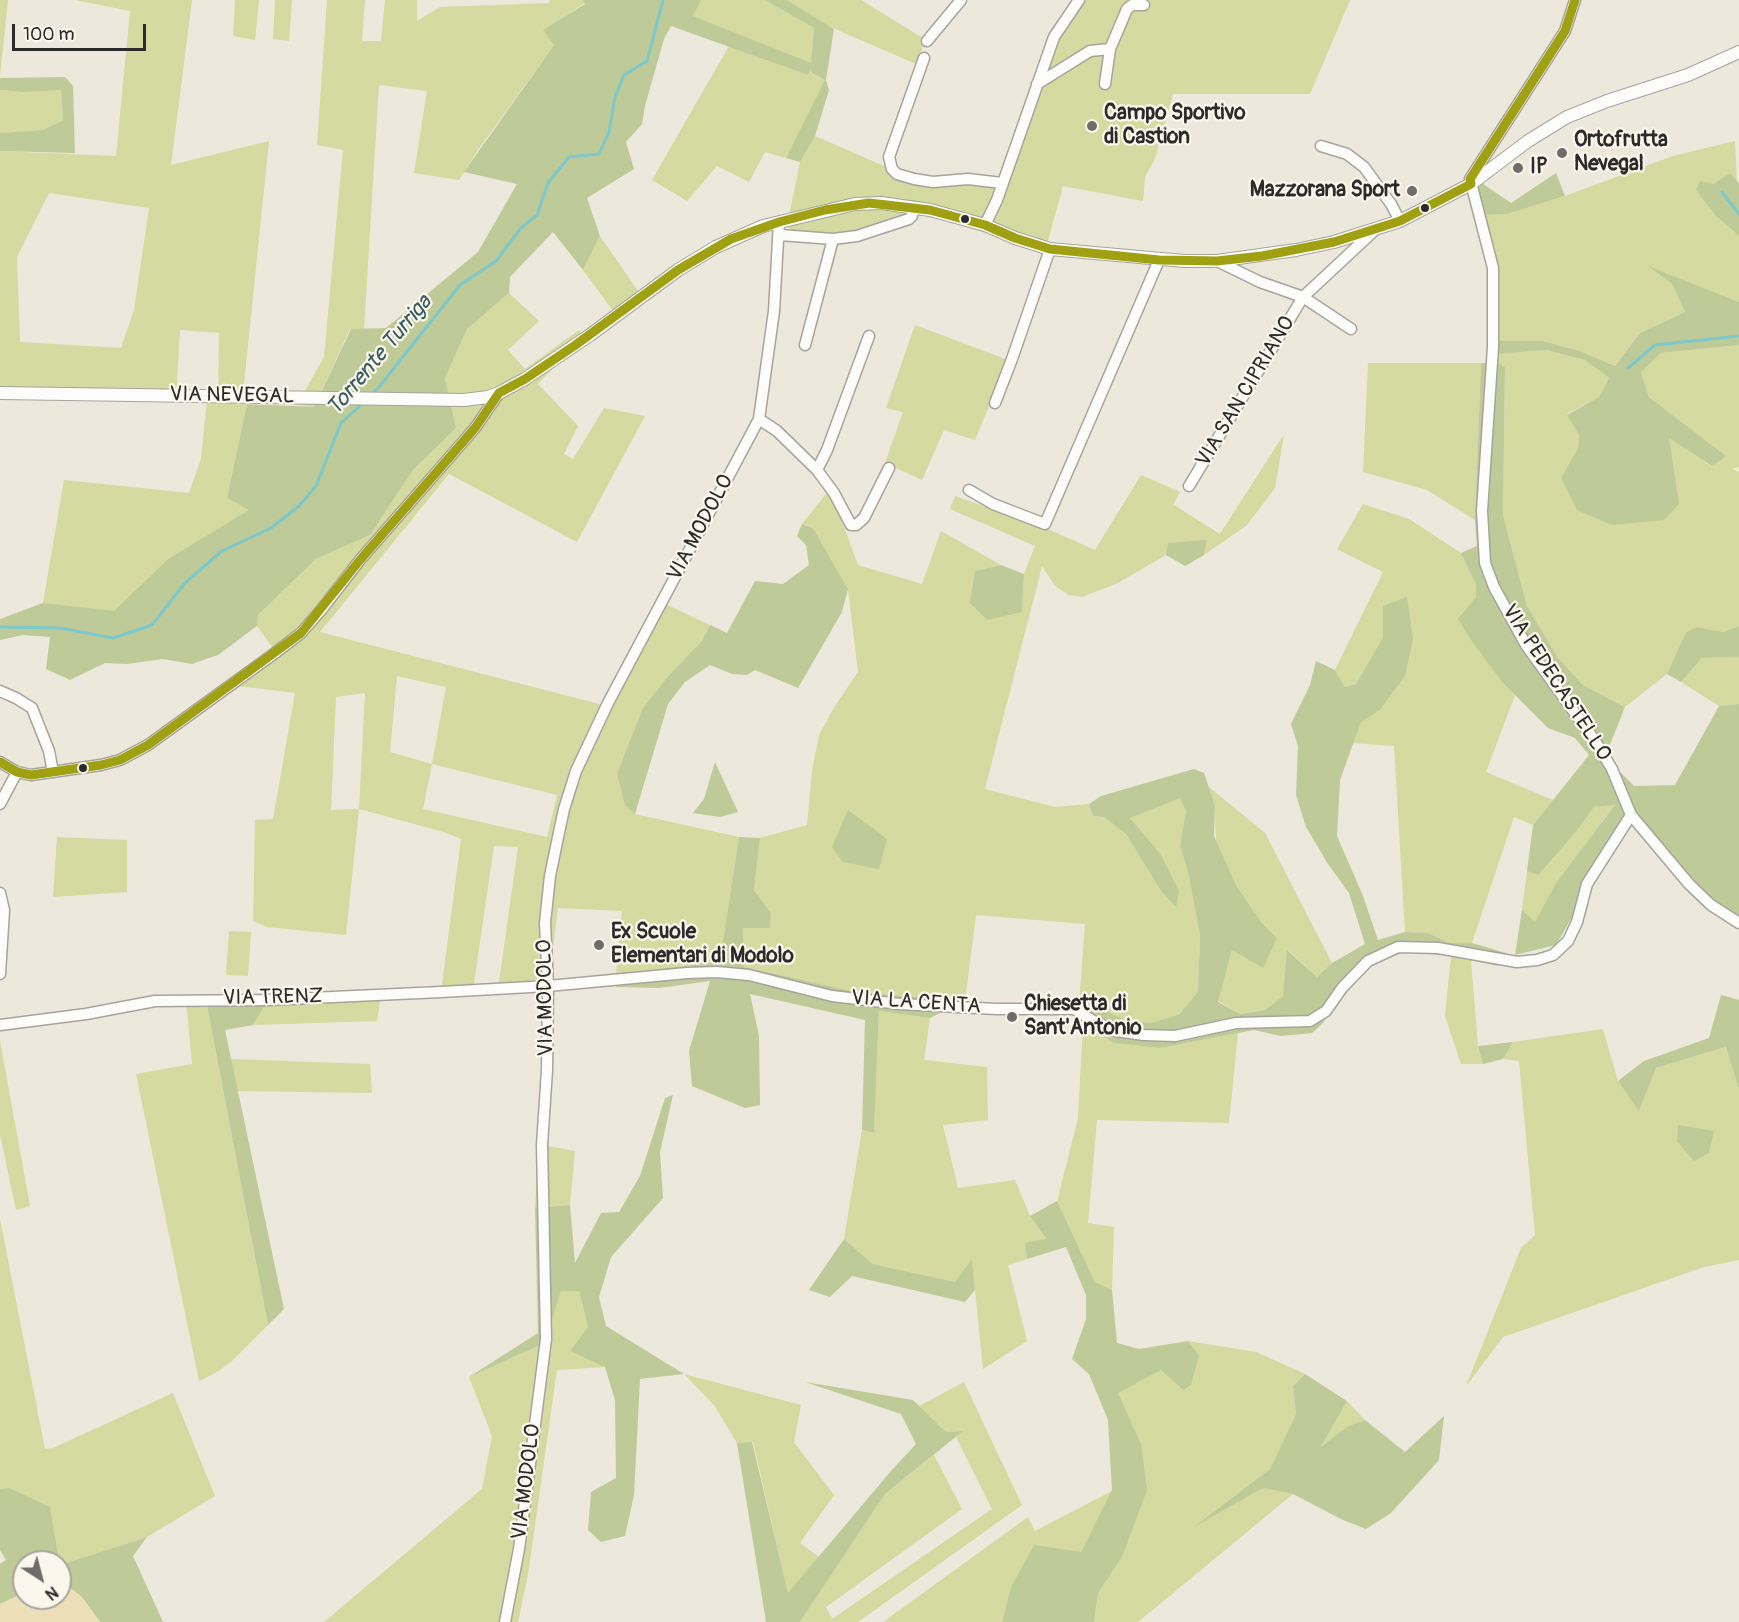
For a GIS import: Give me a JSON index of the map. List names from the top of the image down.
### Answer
{
  "streets": {
    "main road": ["VIA SAN CIPRIANO", "VIA NEVEGAL"],
    "street": [
      "VIA MODOLO",
      "VIA PEDECASTELLO",
      "VIA TRENZ",
      "VIA LA CENTA"
    ]
  },
  "crossings": [
    ["VIA SAN CIPRIANO", "VIA NEVEGAL"],
    ["VIA SAN CIPRIANO", "VIA MODOLO"],
    ["VIA SAN CIPRIANO", "VIA PEDECASTELLO"],
    ["VIA MODOLO", "VIA TRENZ"],
    ["VIA MODOLO", "VIA LA CENTA"],
    ["VIA PEDECASTELLO", "VIA LA CENTA"],
    ["VIA TRENZ", "VIA LA CENTA"]
  ],
  "water": ["Torrente Turriga"],
  "places": [
    "Campo Sportivo di Castion",
    "Ortofrutta Nevegal",
    "IP",
    "Mazzorana Sport",
    "Ex Scuole Elementari di Modolo",
    "Chiesetta di Sant'Antonio"
  ],
  "scale_bar": "100 m",
  "north": "bottom right"
}
